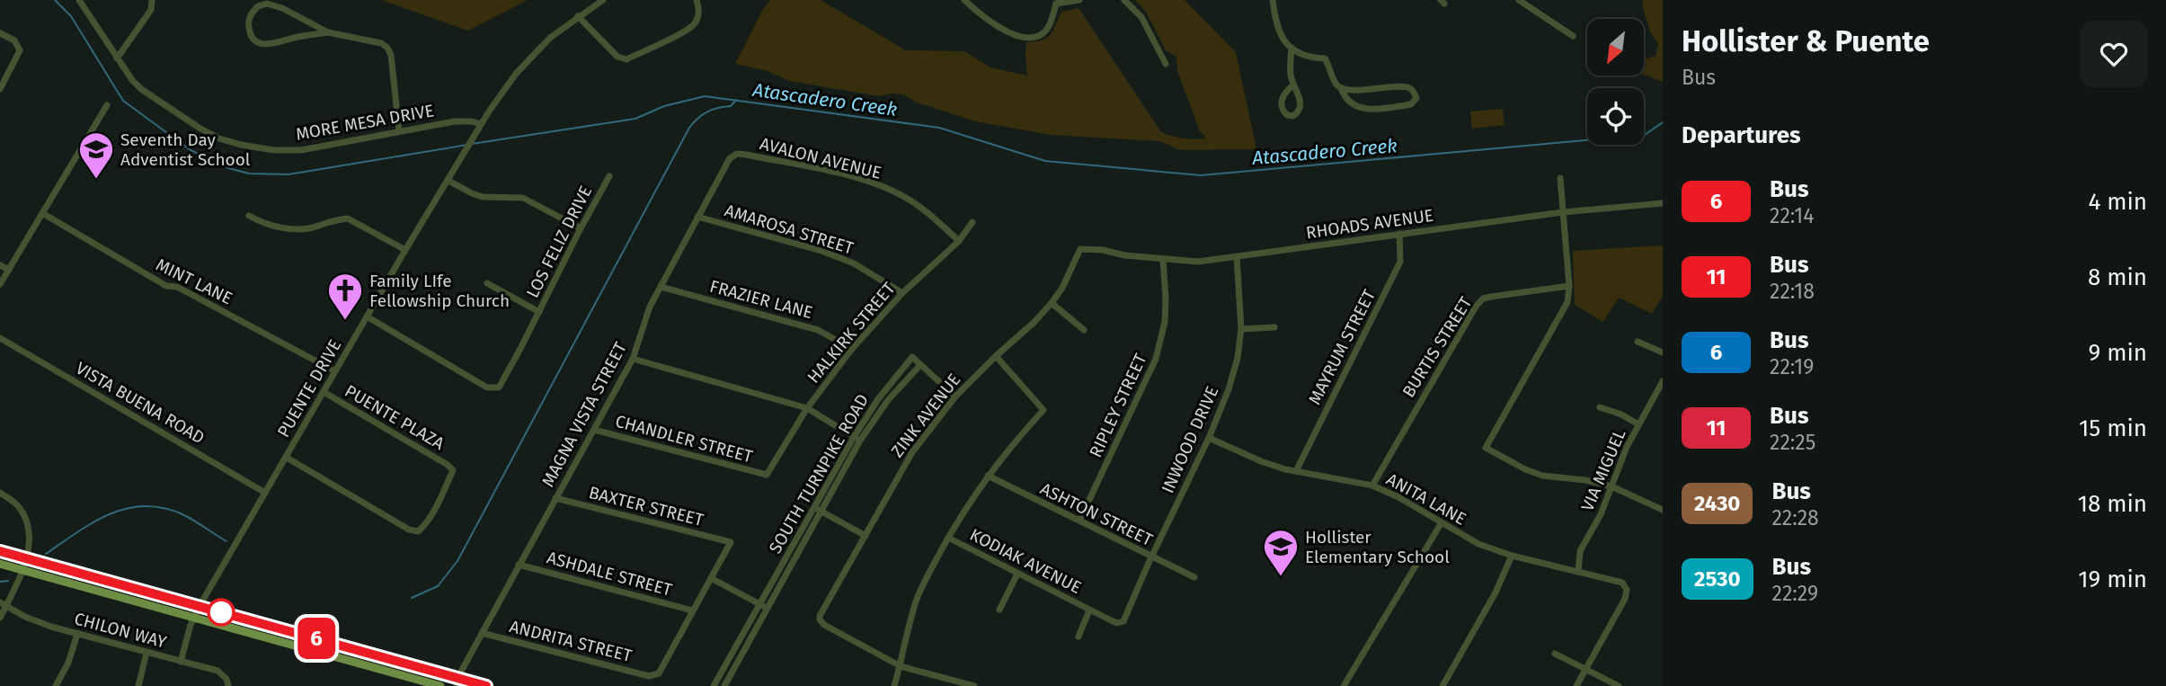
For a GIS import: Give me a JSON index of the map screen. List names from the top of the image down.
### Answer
{
  "streets": {
    "street": [
      "MORE MESA DRIVE",
      "AVALON AVENUE",
      "RHOADS AVENUE",
      "AMAROSA STREET",
      "LOS FELIZ DRIVE",
      "MINT LANE",
      "FRAZIER LANE",
      "HALKIRK STREET",
      "MAYRUM STREET",
      "BURTIS STREET",
      "PUENTE DRIVE",
      "VISTA BUENA ROAD",
      "RIPLEY STREET",
      "MAGNA VISTA STREET",
      "ZINK AVENUE",
      "PUENTE PLAZA",
      "CHANDLER STREET",
      "INWOOD DRIVE",
      "VIA MIGUEL",
      "SOUTH TURNPIKE ROAD",
      "ANITA LANE",
      "BAXTER STREET",
      "ASHTON STREET",
      "KODIAK AVENUE",
      "ASHDALE STREET",
      "CHILON WAY",
      "ANDRITA STREET"
    ]
  },
  "crossings": [
    ["MORE MESA DRIVE", "PUENTE DRIVE"],
    ["AVALON AVENUE", "HALKIRK STREET"],
    ["AVALON AVENUE", "MAGNA VISTA STREET"],
    ["RHOADS AVENUE", "MAYRUM STREET"],
    ["RHOADS AVENUE", "RIPLEY STREET"],
    ["RHOADS AVENUE", "ZINK AVENUE"],
    ["RHOADS AVENUE", "INWOOD DRIVE"],
    ["AMAROSA STREET", "HALKIRK STREET"],
    ["AMAROSA STREET", "MAGNA VISTA STREET"],
    ["MINT LANE", "PUENTE DRIVE"],
    ["FRAZIER LANE", "HALKIRK STREET"],
    ["FRAZIER LANE", "MAGNA VISTA STREET"],
    ["HALKIRK STREET", "CHANDLER STREET"],
    ["MAYRUM STREET", "ANITA LANE"],
    ["BURTIS STREET", "ANITA LANE"],
    ["PUENTE DRIVE", "VISTA BUENA ROAD"],
    ["PUENTE DRIVE", "PUENTE PLAZA"],
    ["PUENTE DRIVE", "CHILON WAY"],
    ["RIPLEY STREET", "ASHTON STREET"],
    ["MAGNA VISTA STREET", "CHANDLER STREET"],
    ["MAGNA VISTA STREET", "BAXTER STREET"],
    ["MAGNA VISTA STREET", "ASHDALE STREET"],
    ["MAGNA VISTA STREET", "ANDRITA STREET"],
    ["INWOOD DRIVE", "ANITA LANE"],
    ["INWOOD DRIVE", "ASHTON STREET"],
    ["INWOOD DRIVE", "KODIAK AVENUE"],
    ["VIA MIGUEL", "ANITA LANE"],
    ["ASHDALE STREET", "ANDRITA STREET"]
  ],
  "water": ["Atascadero Creek"],
  "places": {
    "school or university": ["Seventh Day Adventist School", "Hollister Elementary School"],
    "church": ["Family LIfe Fellowship Church"]
  },
  "lines": ["bus line 6"],
  "north": "bottom left",
  "page": {
    "on_map": "6",
    "heading": [
      ["Hollister & Puente", "Bus"],
      "Departures"
    ],
    "list": [
      {
        "mark": "6",
        "name": "Bus",
        "note": "22:14",
        "value": "4 min"
      },
      {
        "mark": "11",
        "name": "Bus",
        "note": "22:18",
        "value": "8 min"
      },
      {
        "mark": "6",
        "name": "Bus",
        "note": "22:19",
        "value": "9 min"
      },
      {
        "mark": "11",
        "name": "Bus",
        "note": "22:25",
        "value": "15 min"
      },
      {
        "mark": "2430",
        "name": "Bus",
        "note": "22:28",
        "value": "18 min"
      },
      {
        "mark": "2530",
        "name": "Bus",
        "note": "22:29",
        "value": "19 min"
      }
    ]
  }
}
